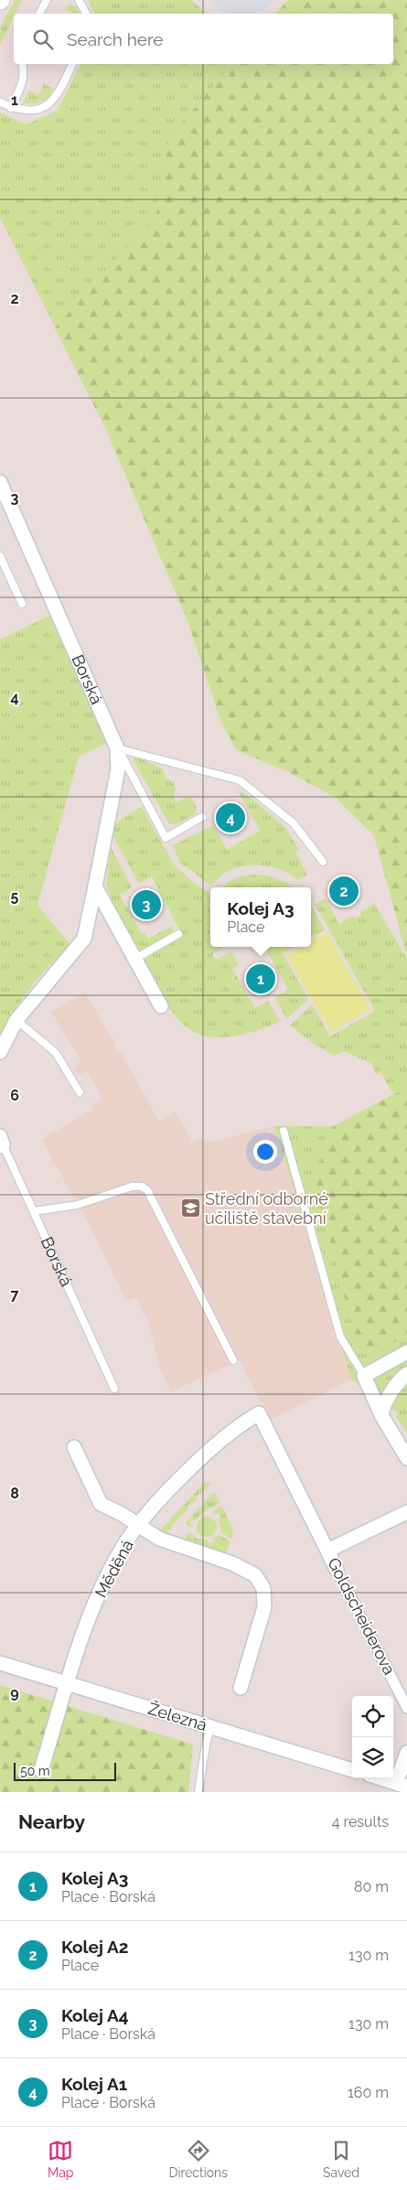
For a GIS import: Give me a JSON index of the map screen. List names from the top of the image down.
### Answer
{
  "streets": {
    "street": [
      "Borská",
      "Měděná",
      "Goldscheiderova",
      "Železná"
    ]
  },
  "crossings": [
    ["Měděná", "Goldscheiderova"],
    ["Měděná", "Železná"]
  ],
  "places": {
    "school or university": ["Střední odborné učiliště stavební"]
  },
  "scale_bar": "50 m",
  "page": {
    "search": "Search here",
    "pins": [
      "4",
      "2",
      "3",
      "1"
    ],
    "popup": ["Kolej A3", "Place"],
    "scale": "50 m",
    "heading": ["Nearby", "4 results"],
    "list": [
      {
        "mark": "1",
        "name": "Kolej A3",
        "note": "Place · Borská",
        "value": "80 m"
      },
      {
        "mark": "2",
        "name": "Kolej A2",
        "note": "Place",
        "value": "130 m"
      },
      {
        "mark": "3",
        "name": "Kolej A4",
        "note": "Place · Borská",
        "value": "130 m"
      },
      {
        "mark": "4",
        "name": "Kolej A1",
        "note": "Place · Borská",
        "value": "160 m"
      }
    ],
    "nav": ["Map", "Directions", "Saved"]
  },
  "grid": {
    "rows": [
      "1",
      "2",
      "3",
      "4",
      "5",
      "6",
      "7",
      "8",
      "9"
    ]
  }
}
